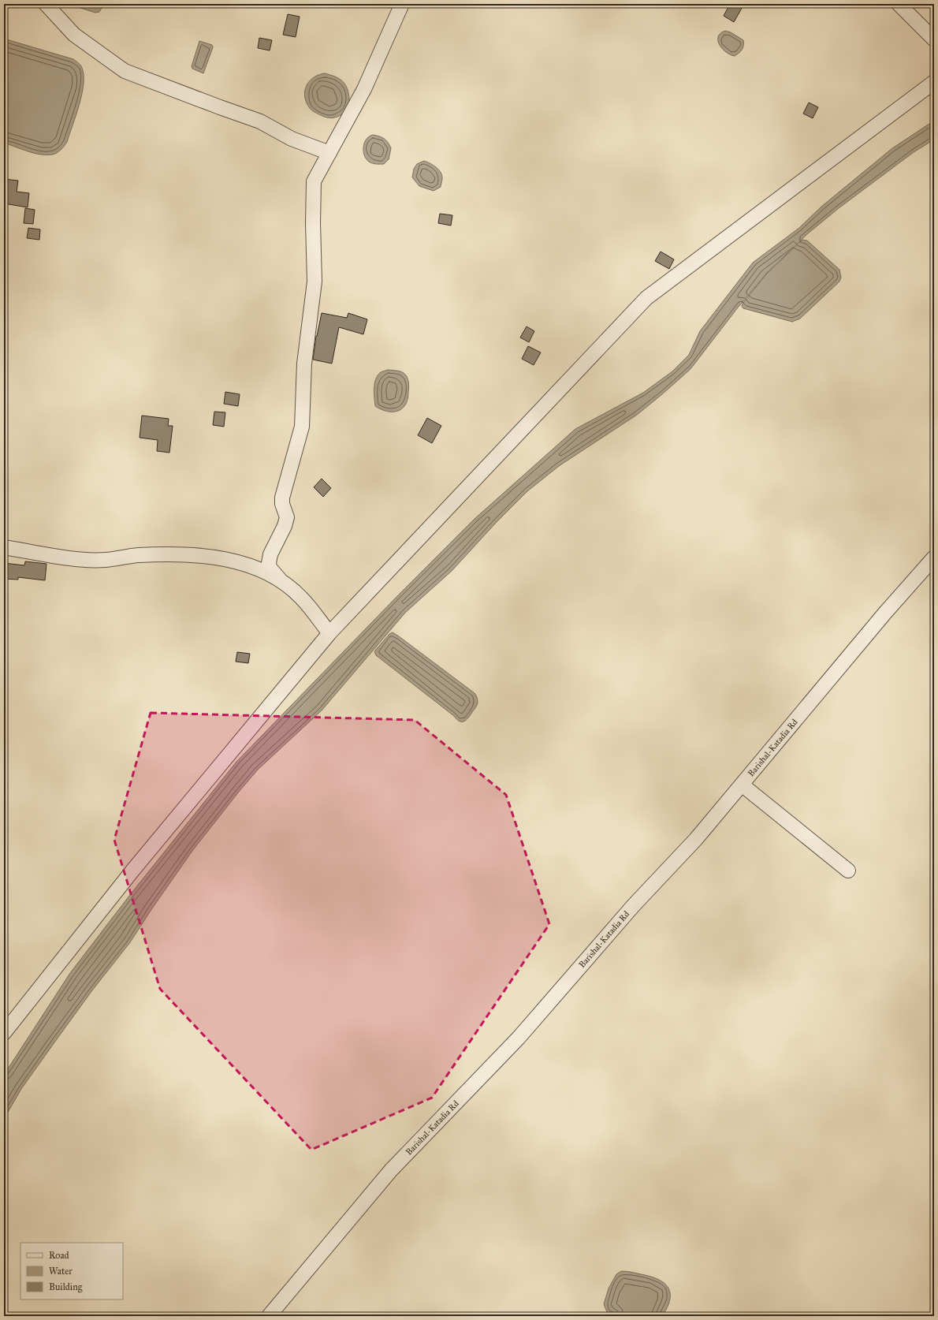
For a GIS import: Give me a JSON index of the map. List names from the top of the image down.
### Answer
{
  "streets": {
    "street": ["Barishal-Katadia Rd"]
  },
  "legend": ["Road", "Water", "Building"]
}
